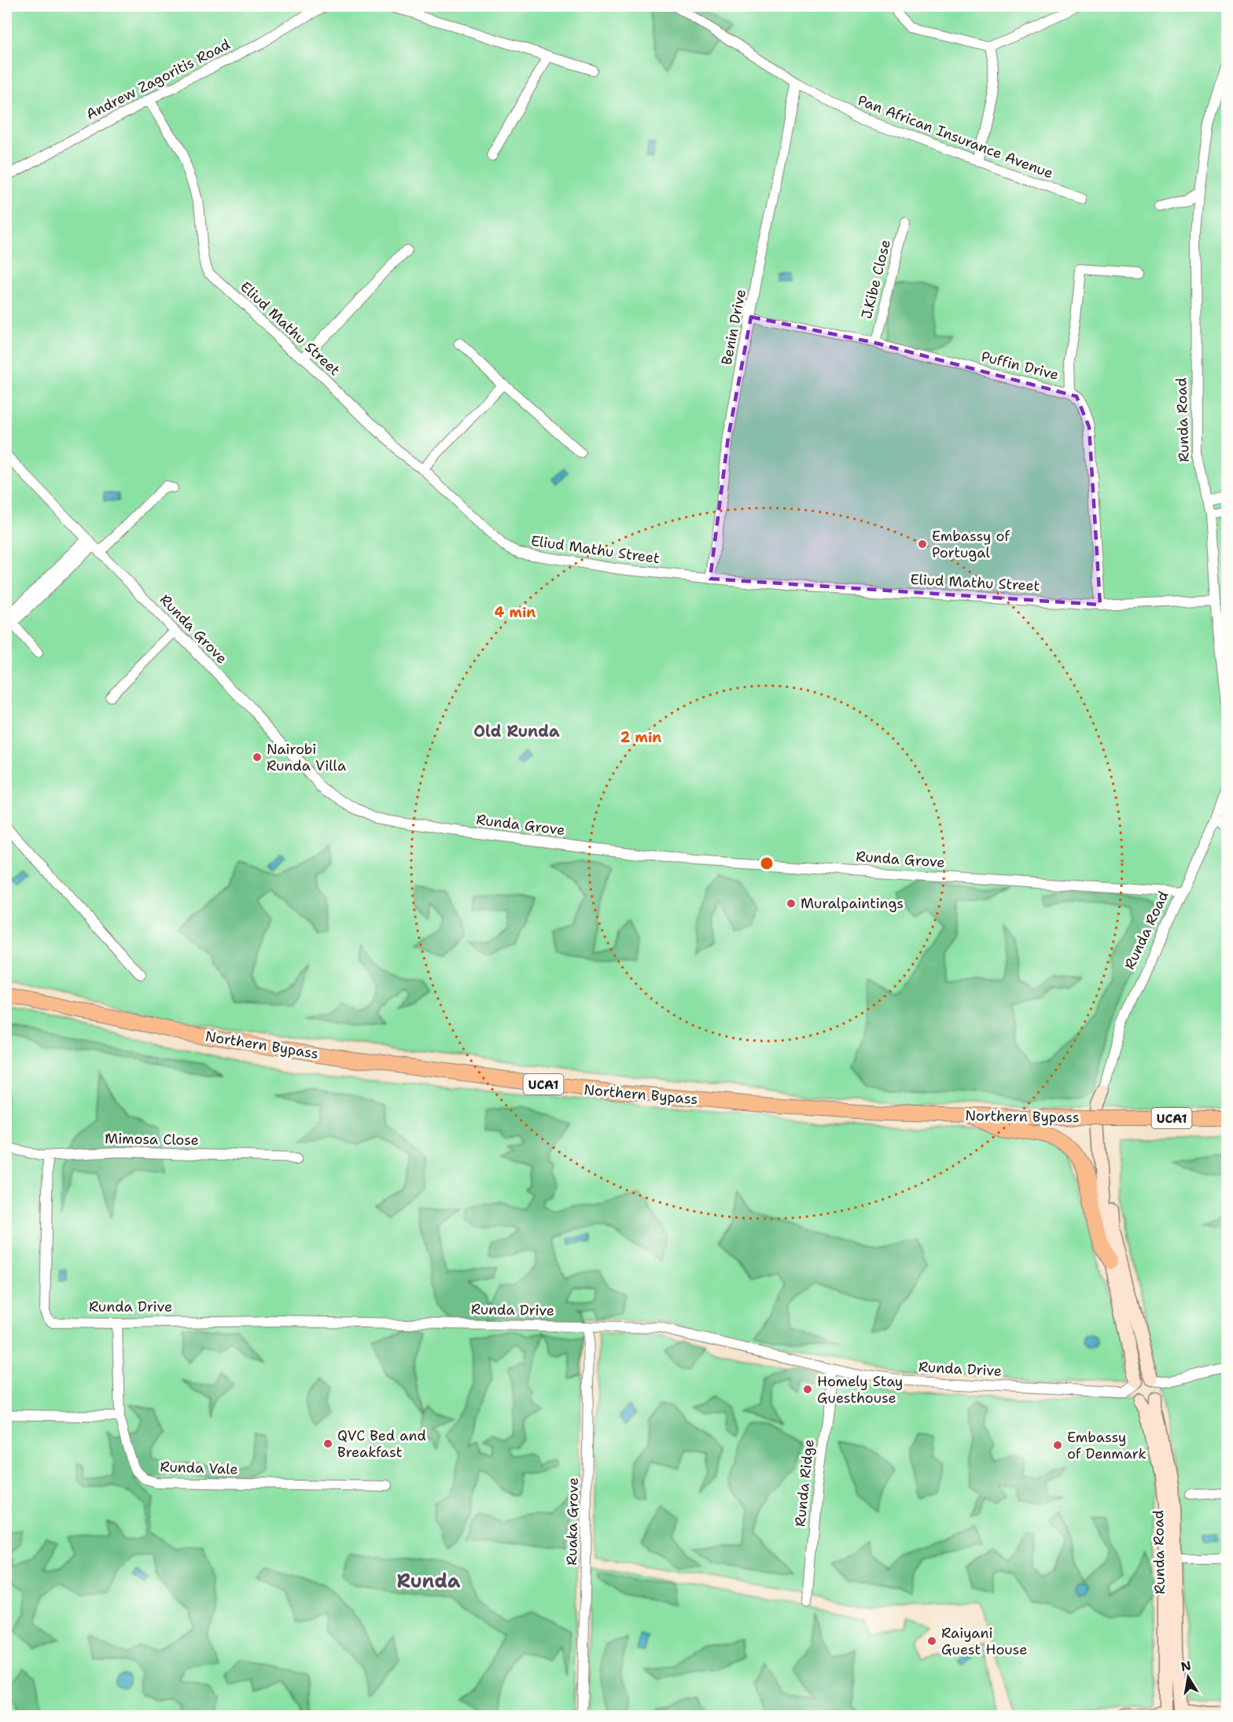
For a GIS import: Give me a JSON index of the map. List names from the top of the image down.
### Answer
{
  "streets": {
    "main road": ["Northern Bypass", "UCA1"],
    "street": [
      "Andrew Zagoritis Road",
      "Pan African Insurance Avenue",
      "J.Kibe Close",
      "Benin Drive",
      "Eliud Mathu Street",
      "Puffin Drive",
      "Runda Road",
      "Runda Grove",
      "Mimosa Close",
      "Runda Drive",
      "Runda Vale",
      "Runda Ridge",
      "Ruaka Grove"
    ]
  },
  "crossings": [
    ["Andrew Zagoritis Road", "Eliud Mathu Street"],
    ["Pan African Insurance Avenue", "Benin Drive"],
    ["J.Kibe Close", "Puffin Drive"],
    ["Benin Drive", "Eliud Mathu Street"],
    ["Benin Drive", "Puffin Drive"],
    ["Eliud Mathu Street", "Puffin Drive"],
    ["Eliud Mathu Street", "Runda Road"],
    ["Runda Road", "Runda Grove"],
    ["Runda Road", "Runda Drive"],
    ["Mimosa Close", "Runda Drive"],
    ["Runda Drive", "Runda Vale"],
    ["Runda Drive", "Runda Ridge"],
    ["Runda Drive", "Ruaka Grove"]
  ],
  "districts": ["Old Runda", "Runda"],
  "places": [
    "Embassy of Portugal",
    "Nairobi Runda Villa",
    "Muralpaintings",
    "Homely Stay Guesthouse",
    "QVC Bed and Breakfast",
    "Embassy of Denmark",
    "Raiyani Guest House"
  ],
  "north": "top",
  "rings": ["4 min", "2 min"]
}
